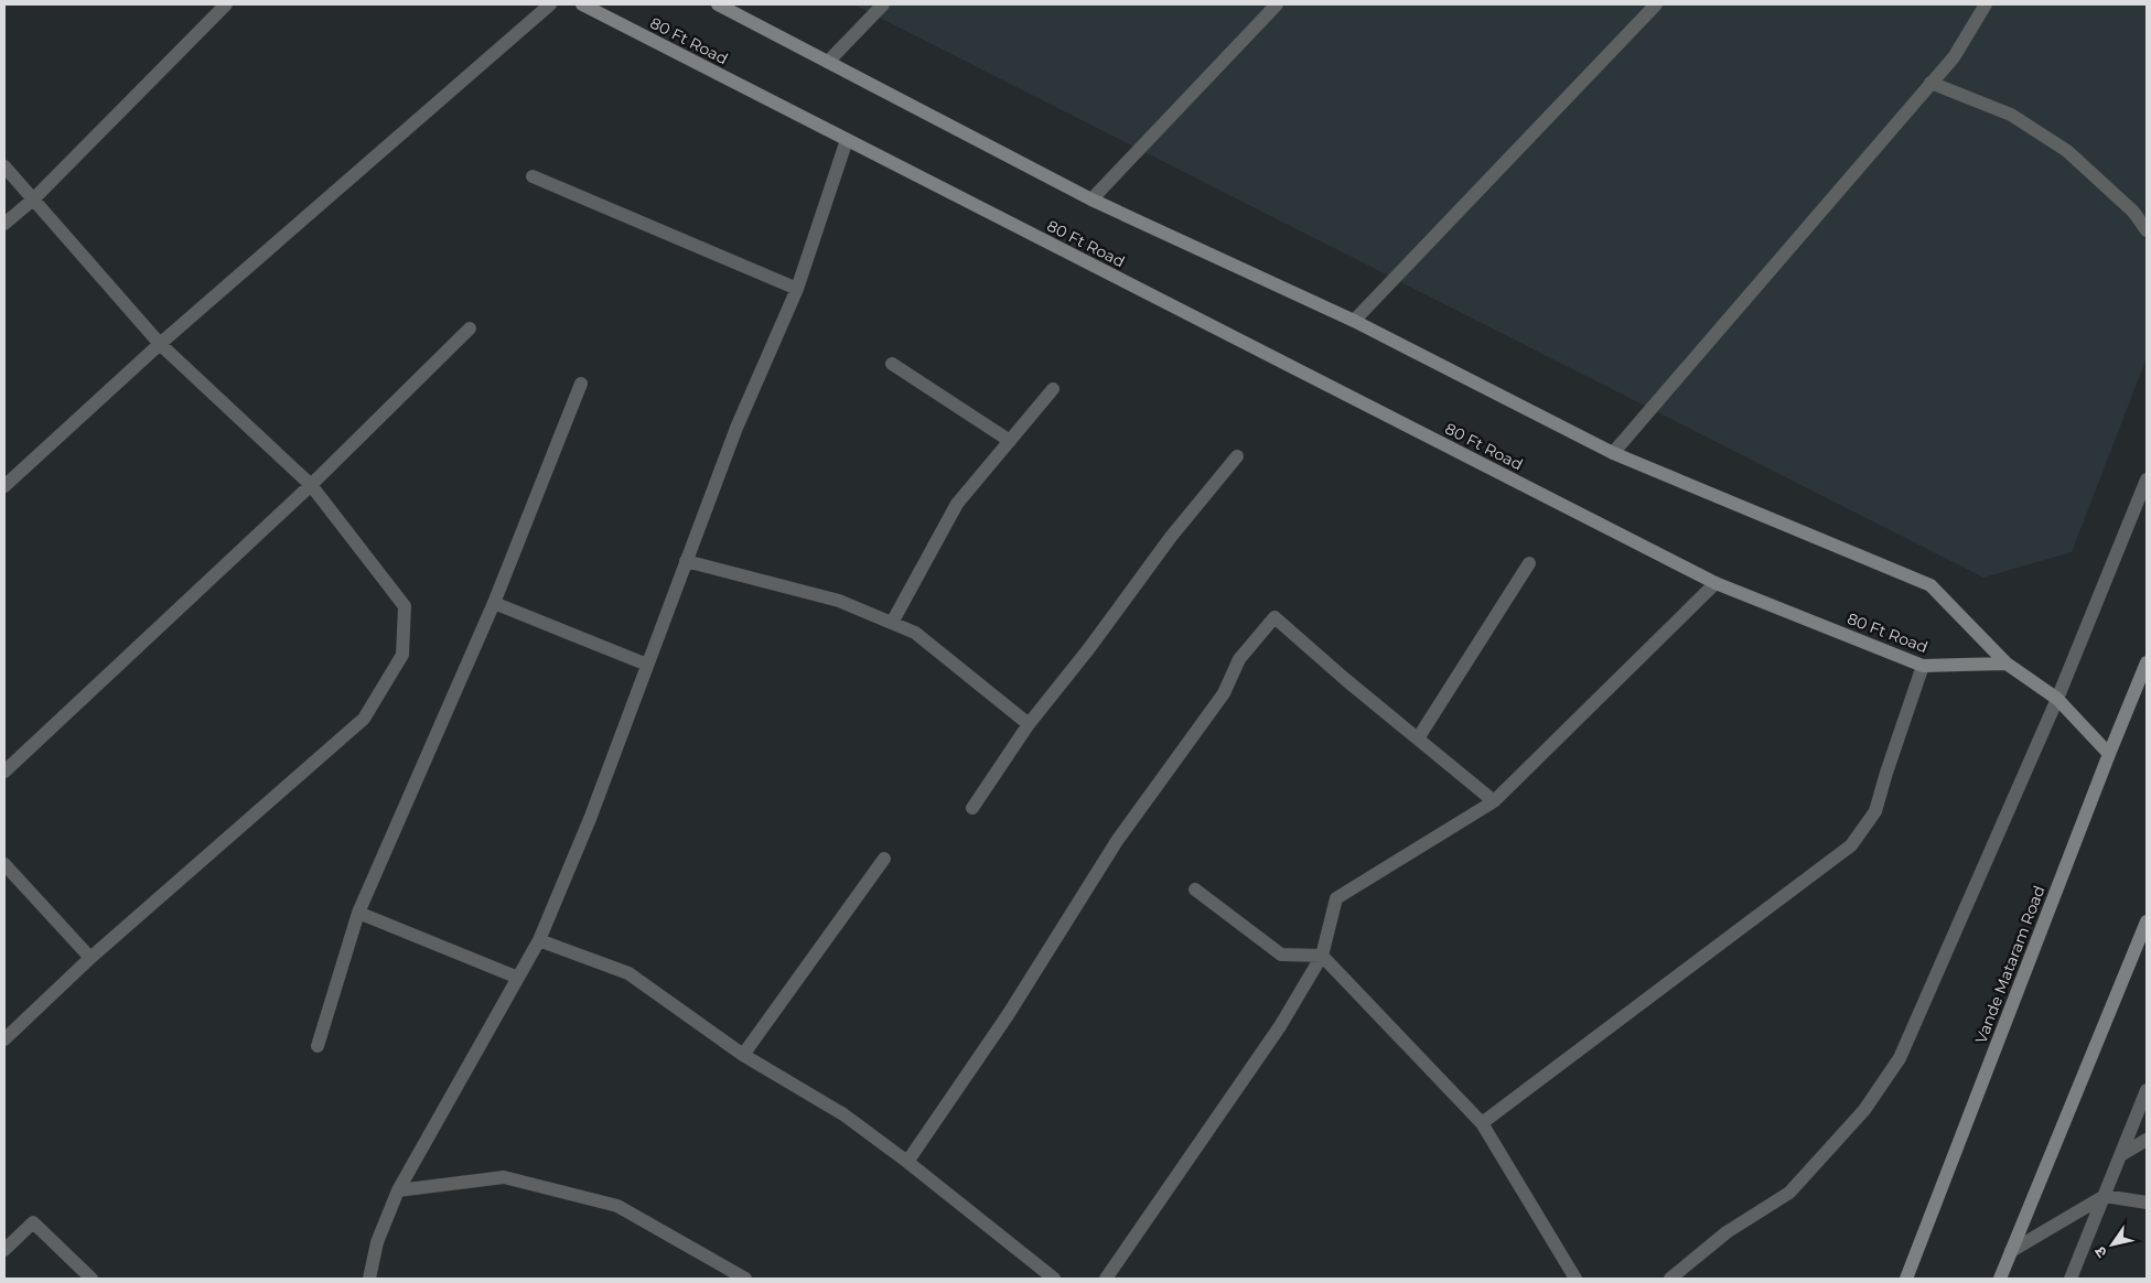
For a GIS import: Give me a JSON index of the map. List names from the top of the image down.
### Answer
{
  "streets": {
    "main road": ["80 Ft Road", "Vande Mataram Road"]
  },
  "north": "bottom left"
}
